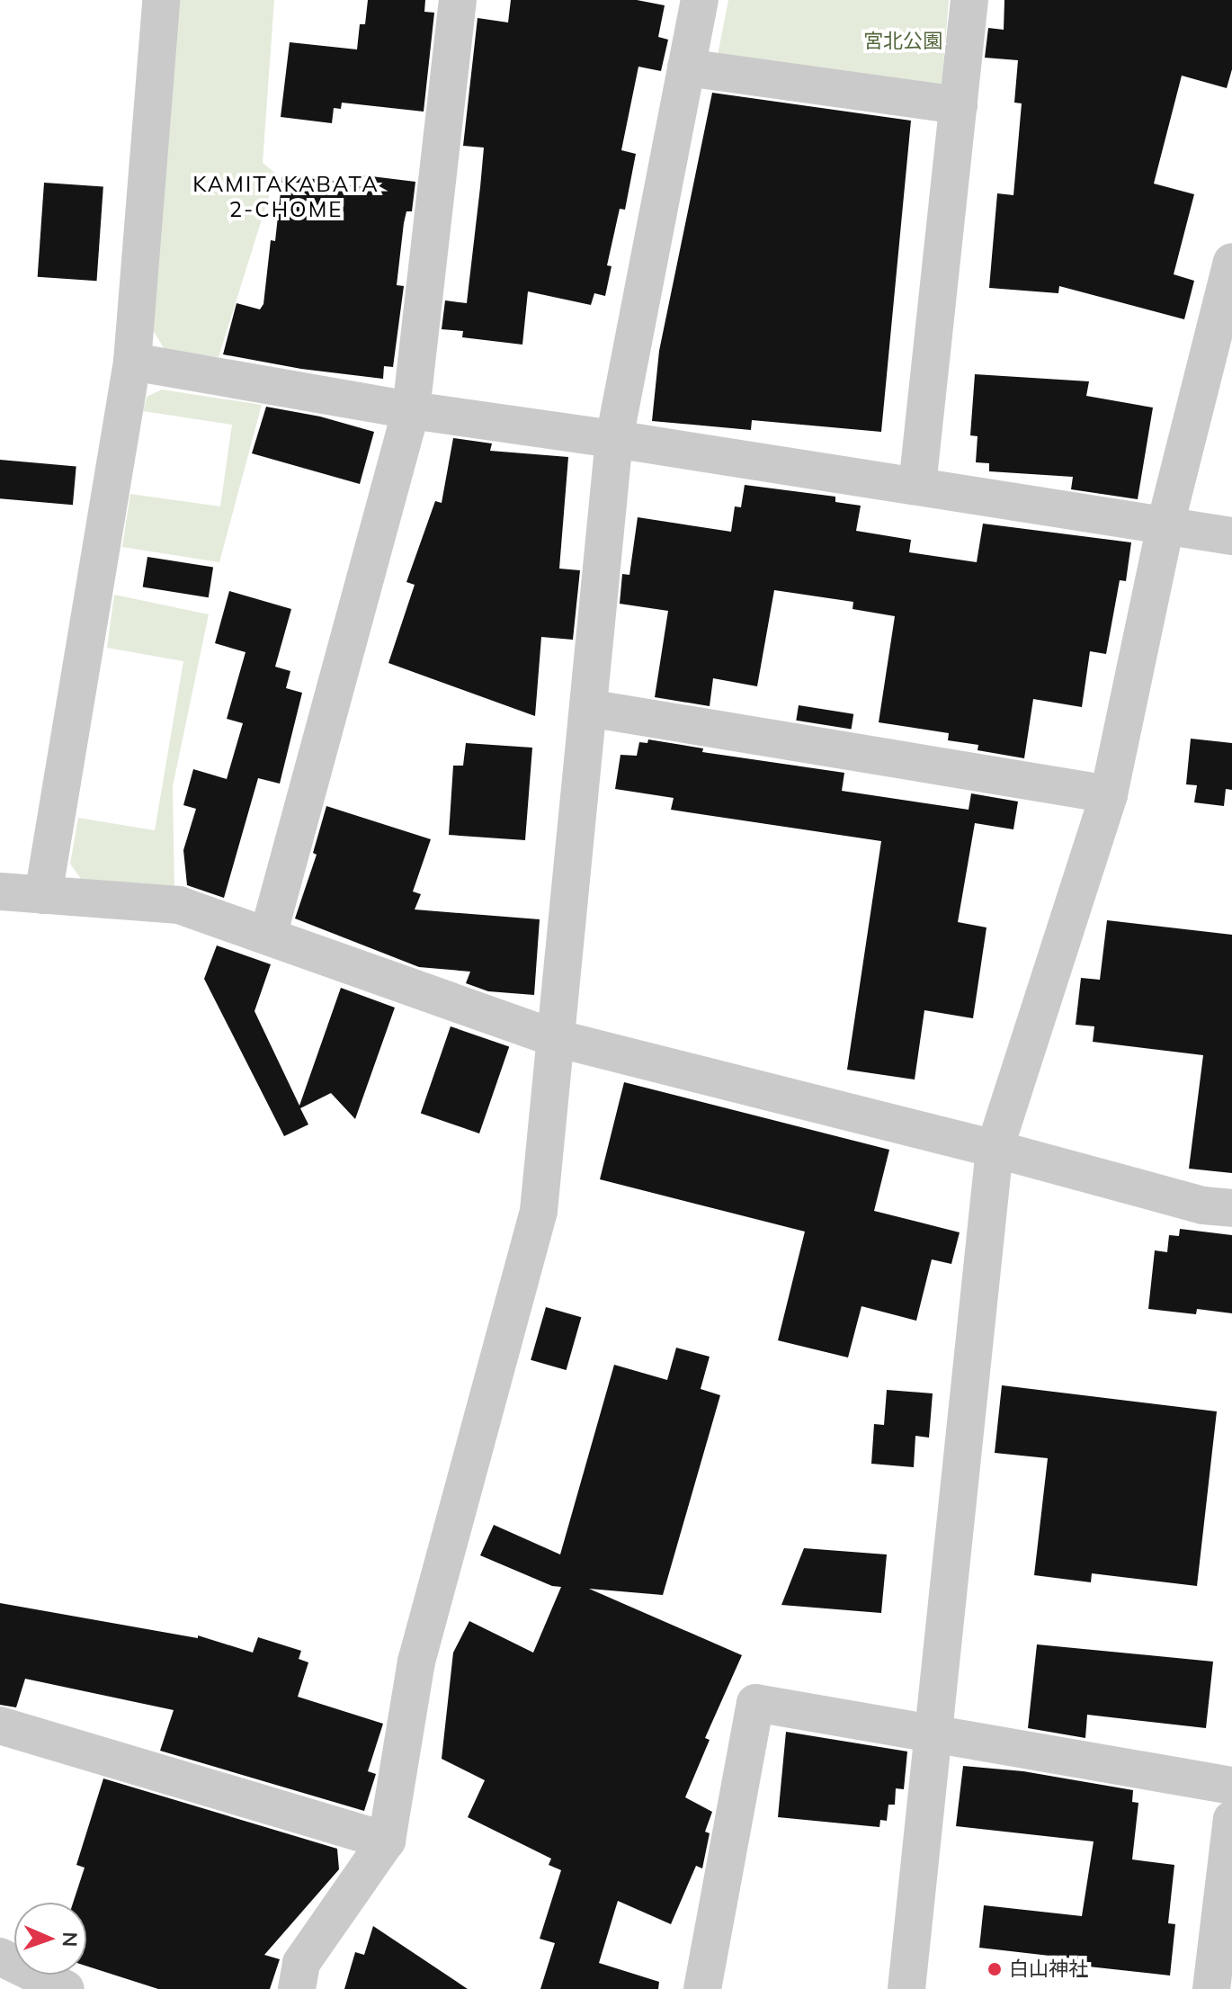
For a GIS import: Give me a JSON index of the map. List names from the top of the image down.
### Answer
{
  "districts": ["KAMITAKABATA 2-CHOME"],
  "parks": ["宮北公園"],
  "places": ["白山神社"],
  "north": "right"
}
